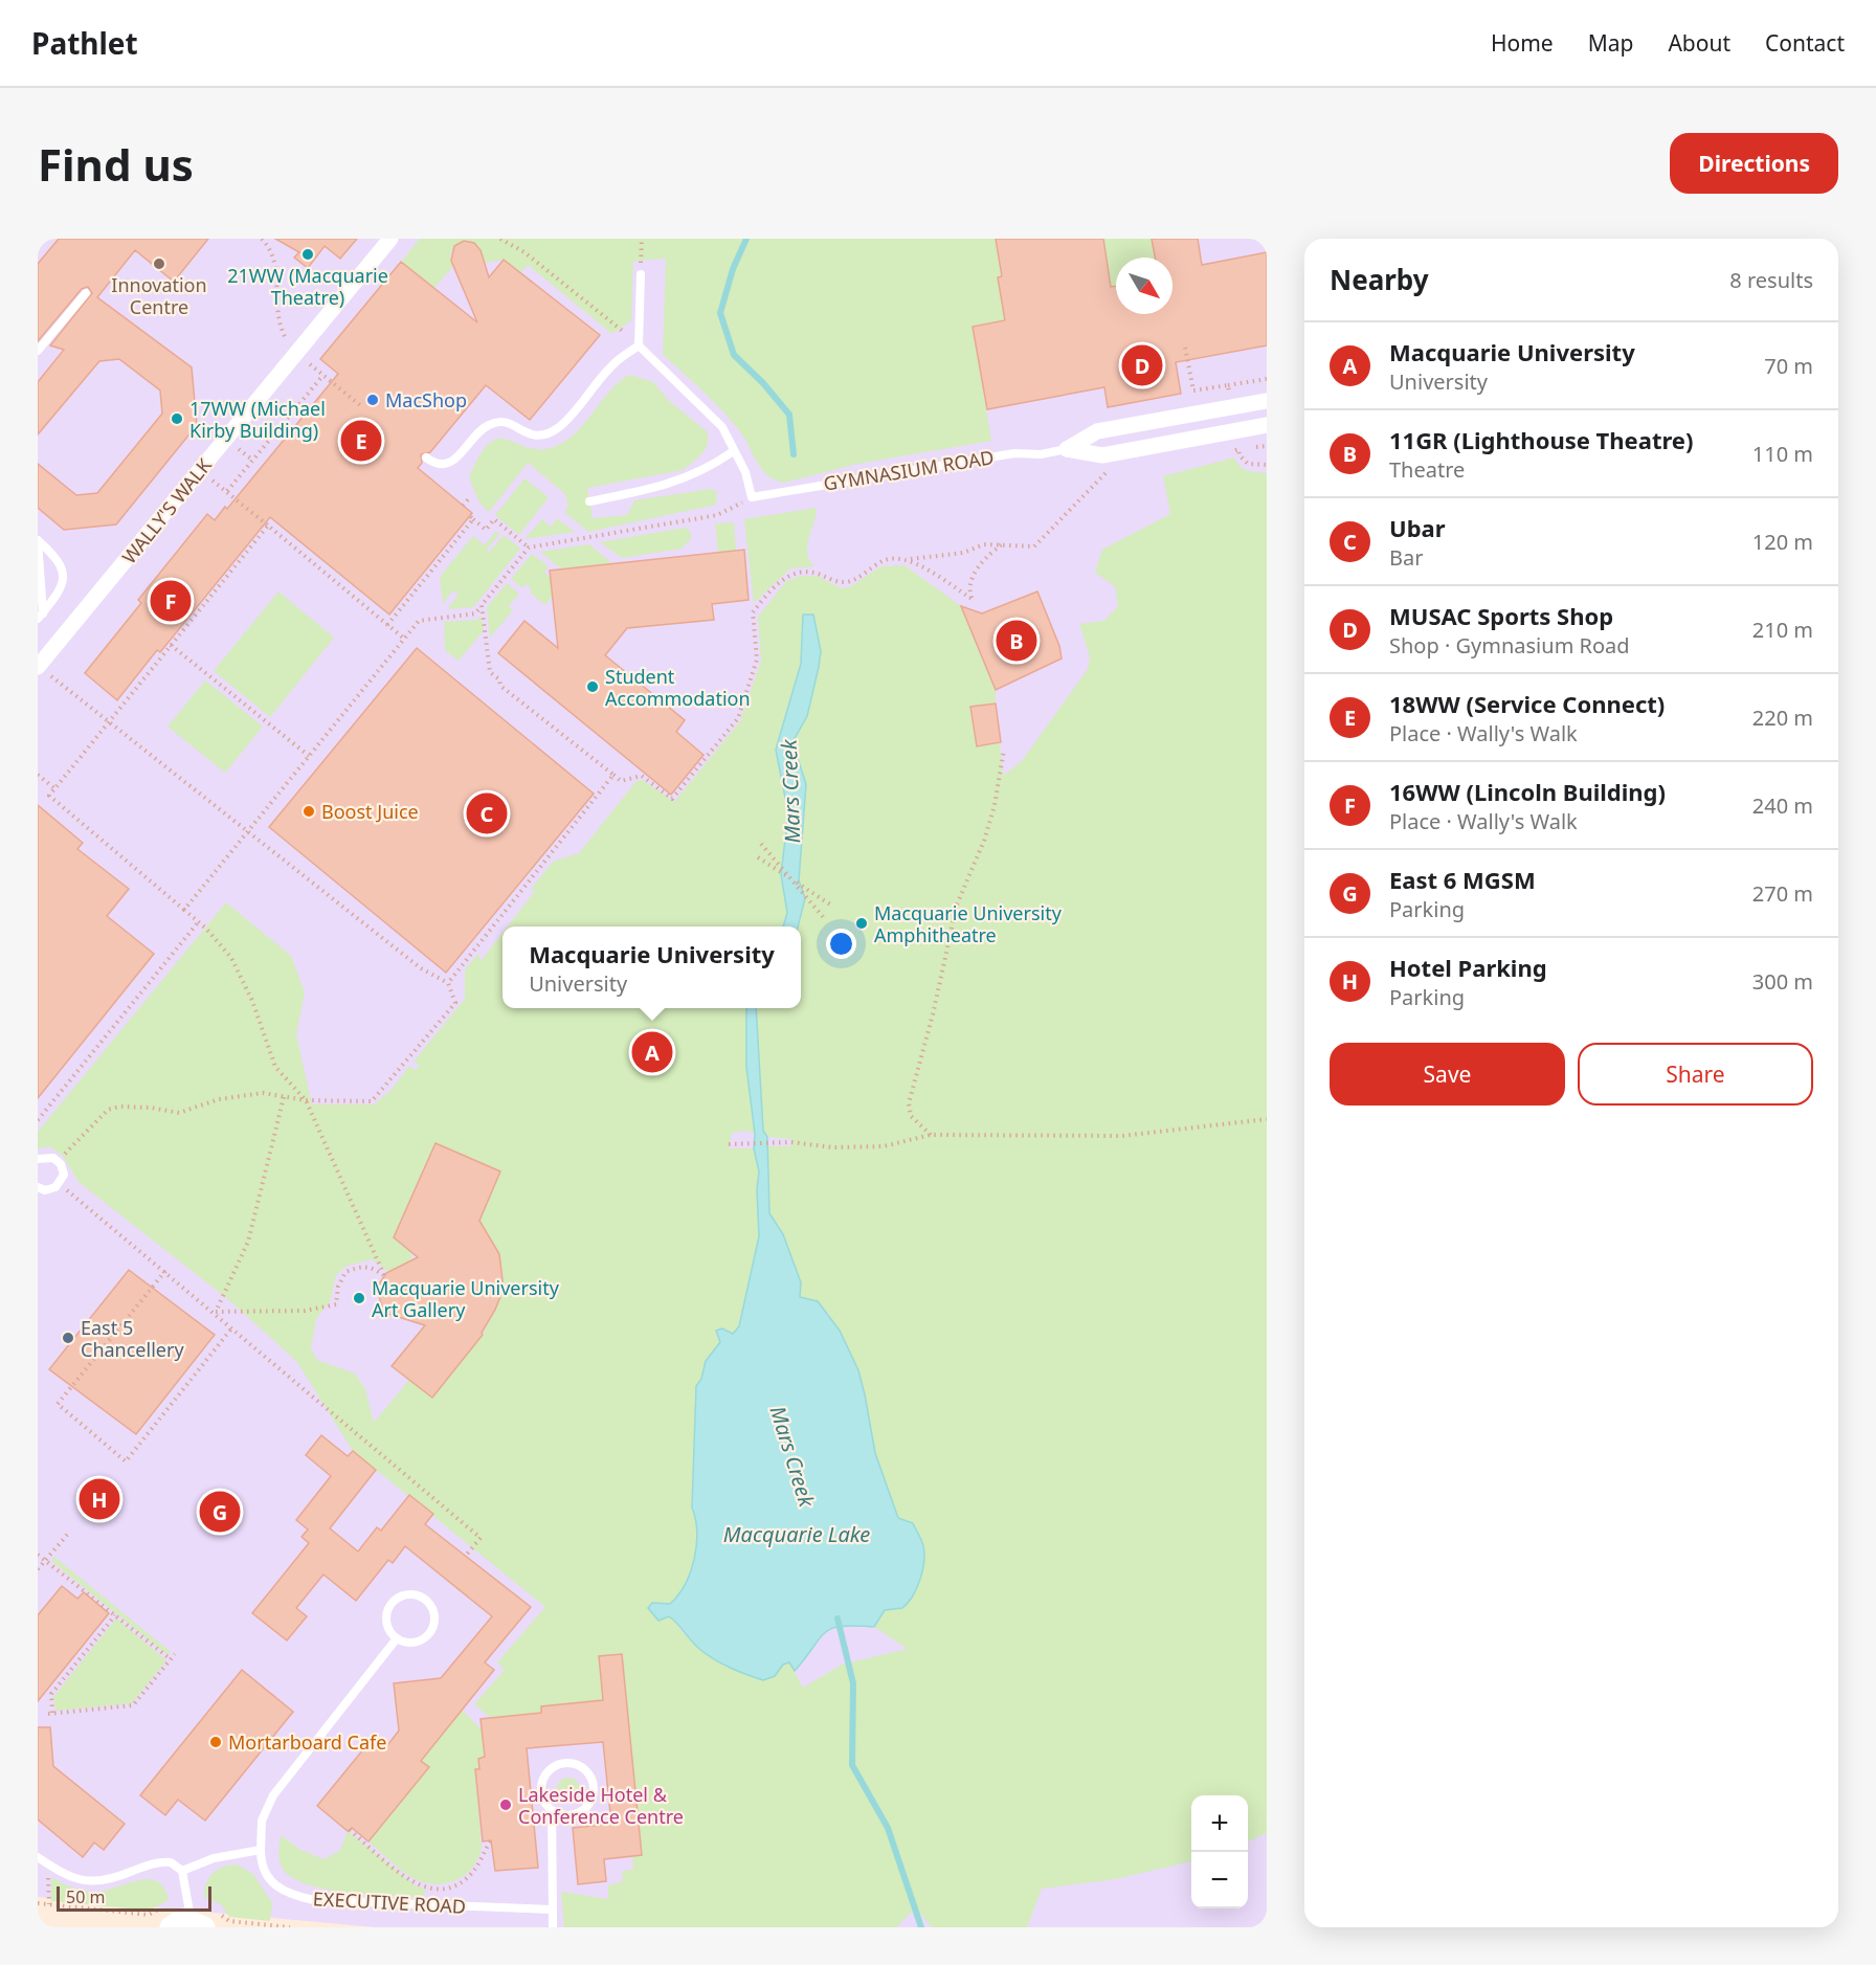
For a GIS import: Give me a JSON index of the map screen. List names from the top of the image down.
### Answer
{
  "streets": {
    "street": ["GYMNASIUM ROAD", "WALLY'S WALK"],
    "lane": ["EXECUTIVE ROAD"]
  },
  "water": ["Mars Creek", "Macquarie Lake"],
  "places": [
    "21WW (Macquarie Theatre)",
    "Innovation Centre",
    "MacShop",
    "17WW (Michael Kirby Building)",
    "Student Accommodation",
    "Boost Juice",
    "Macquarie University Amphitheatre",
    "Macquarie University Art Gallery",
    "East 5 Chancellery",
    "Mortarboard Cafe",
    "Lakeside Hotel & Conference Centre"
  ],
  "scale_bar": "50 m",
  "north": "bottom right",
  "page": {
    "header": "Pathlet",
    "nav": [
      "Home",
      "Map",
      "About",
      "Contact"
    ],
    "buttons": [
      "Directions",
      ["Save", "Share"]
    ],
    "title": "Find us",
    "heading": ["Nearby", "8 results"],
    "list": [
      {
        "mark": "A",
        "name": "Macquarie University",
        "note": "University",
        "value": "70 m"
      },
      {
        "mark": "B",
        "name": "11GR (Lighthouse Theatre)",
        "note": "Theatre",
        "value": "110 m"
      },
      {
        "mark": "C",
        "name": "Ubar",
        "note": "Bar",
        "value": "120 m"
      },
      {
        "mark": "D",
        "name": "MUSAC Sports Shop",
        "note": "Shop · Gymnasium Road",
        "value": "210 m"
      },
      {
        "mark": "E",
        "name": "18WW (Service Connect)",
        "note": "Place · Wally's Walk",
        "value": "220 m"
      },
      {
        "mark": "F",
        "name": "16WW (Lincoln Building)",
        "note": "Place · Wally's Walk",
        "value": "240 m"
      },
      {
        "mark": "G",
        "name": "East 6 MGSM",
        "note": "Parking",
        "value": "270 m"
      },
      {
        "mark": "H",
        "name": "Hotel Parking",
        "note": "Parking",
        "value": "300 m"
      }
    ],
    "pins": [
      "D",
      "E",
      "F",
      "B",
      "C",
      "A",
      "H",
      "G"
    ],
    "popup": ["Macquarie University", "University"],
    "map_buttons": ["+", "−"],
    "scale": "50 m"
  }
}
